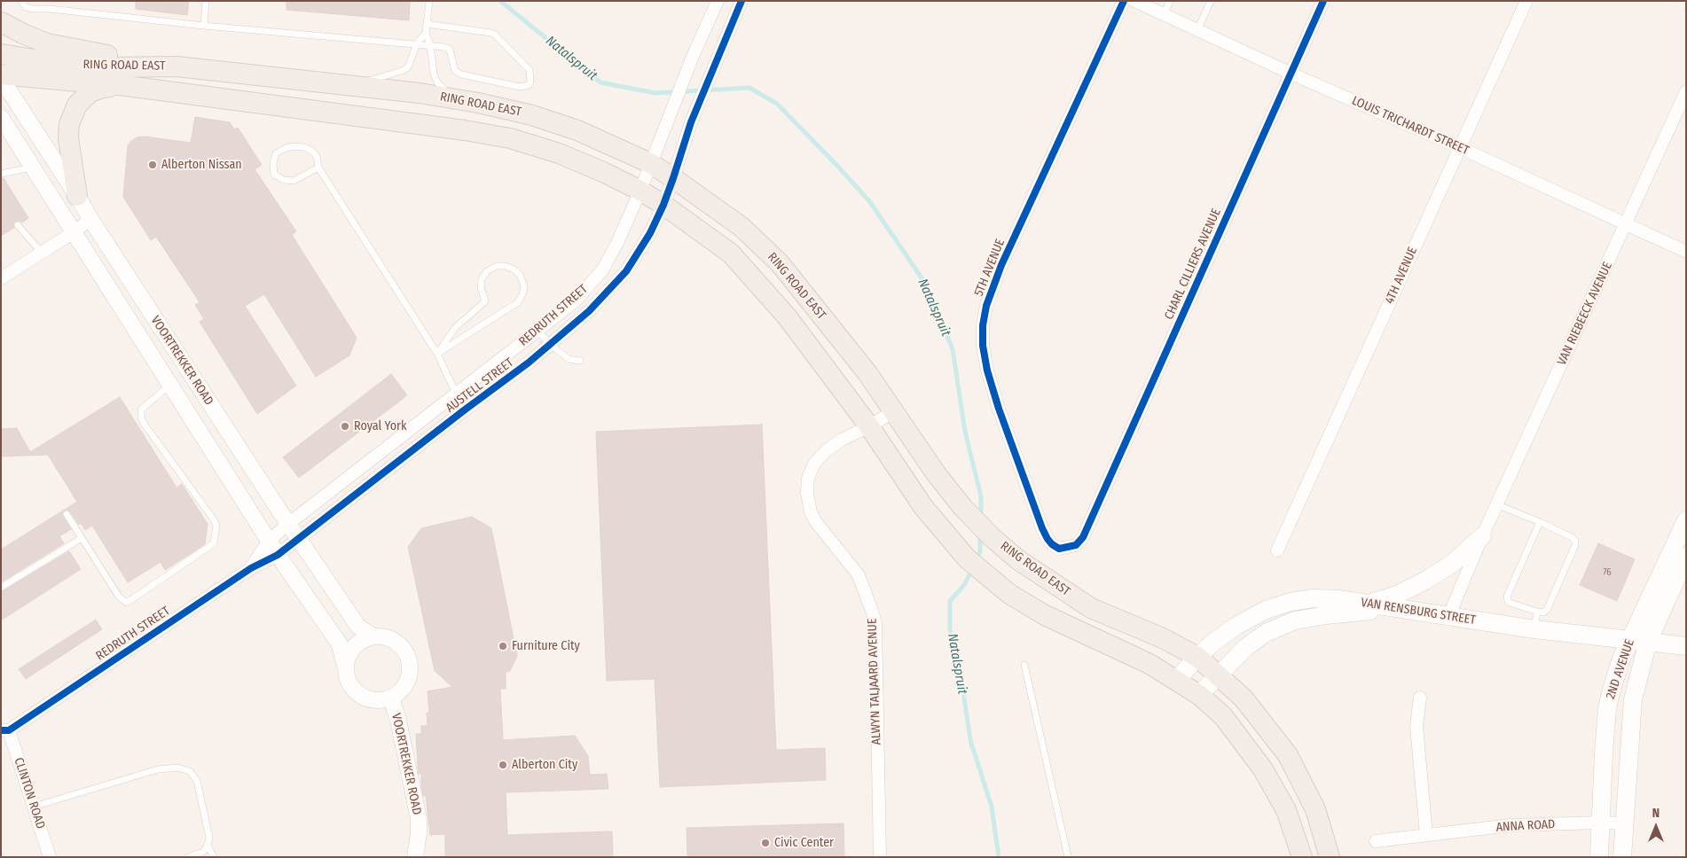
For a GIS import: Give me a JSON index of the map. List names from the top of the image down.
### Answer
{
  "streets": {
    "main road": ["RING ROAD EAST", "VAN RENSBURG STREET", "2ND AVENUE"],
    "street": [
      "LOUIS TRICHARDT STREET",
      "CHARL CILLIERS AVENUE",
      "5TH AVENUE",
      "4TH AVENUE",
      "VAN RIEBEECK AVENUE",
      "REDRUTH STREET",
      "VOORTREKKER ROAD",
      "AUSTELL STREET",
      "ALWYN TALJAARD AVENUE",
      "CLINTON ROAD",
      "ANNA ROAD"
    ]
  },
  "crossings": [
    ["RING ROAD EAST", "REDRUTH STREET"],
    ["RING ROAD EAST", "VOORTREKKER ROAD"],
    ["RING ROAD EAST", "AUSTELL STREET"],
    ["RING ROAD EAST", "VAN RENSBURG STREET"],
    ["RING ROAD EAST", "ALWYN TALJAARD AVENUE"],
    ["LOUIS TRICHARDT STREET", "CHARL CILLIERS AVENUE"],
    ["LOUIS TRICHARDT STREET", "4TH AVENUE"],
    ["LOUIS TRICHARDT STREET", "VAN RIEBEECK AVENUE"],
    ["CHARL CILLIERS AVENUE", "5TH AVENUE"],
    ["VAN RIEBEECK AVENUE", "VAN RENSBURG STREET"],
    ["REDRUTH STREET", "VOORTREKKER ROAD"],
    ["REDRUTH STREET", "AUSTELL STREET"],
    ["REDRUTH STREET", "CLINTON ROAD"],
    ["VOORTREKKER ROAD", "AUSTELL STREET"],
    ["VAN RENSBURG STREET", "2ND AVENUE"],
    ["2ND AVENUE", "ANNA ROAD"]
  ],
  "water": ["Natalspruit"],
  "places": [
    "Alberton Nissan",
    "Royal York",
    "Furniture City",
    "Alberton City",
    "Civic Center"
  ],
  "house_numbers": ["76"],
  "north": "top"
}
